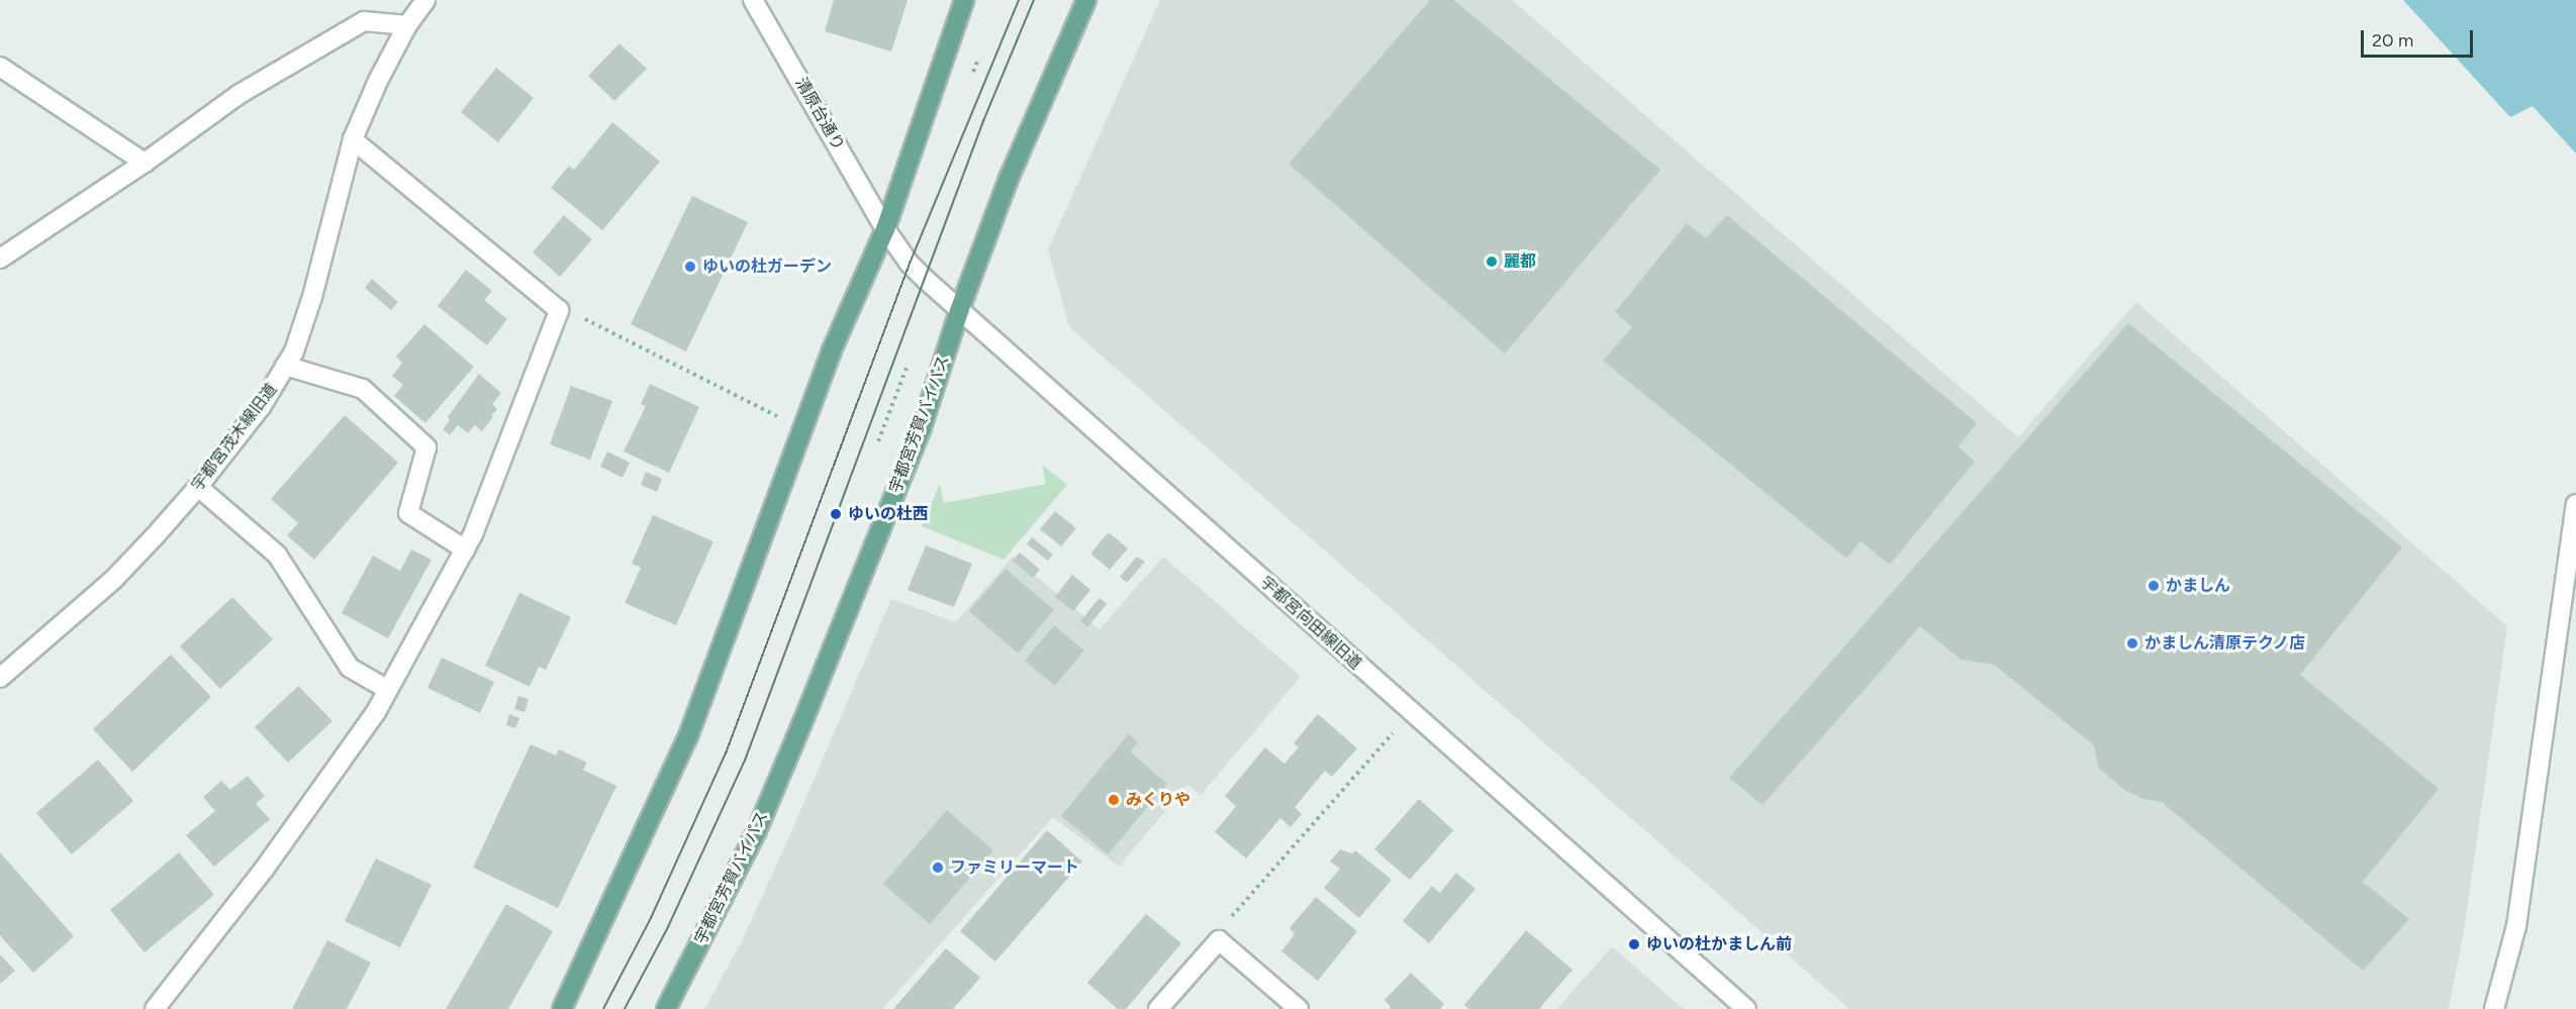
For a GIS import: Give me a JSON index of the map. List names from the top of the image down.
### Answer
{
  "streets": {
    "main road": ["宇都宮芳賀バイパス"],
    "street": ["清原台通り", "宇都宮茂木線旧道", "宇都宮向田線旧道"]
  },
  "crossings": [
    ["清原台通り", "宇都宮向田線旧道"],
    ["宇都宮芳賀バイパス", "宇都宮向田線旧道"]
  ],
  "places": [
    "麗都",
    "ゆいの杜ガーデン",
    "ゆいの杜西",
    "かましん",
    "かましん清原テクノ店",
    "みくりや",
    "ファミリーマート",
    "ゆいの杜かましん前"
  ],
  "scale_bar": "20 m"
}
